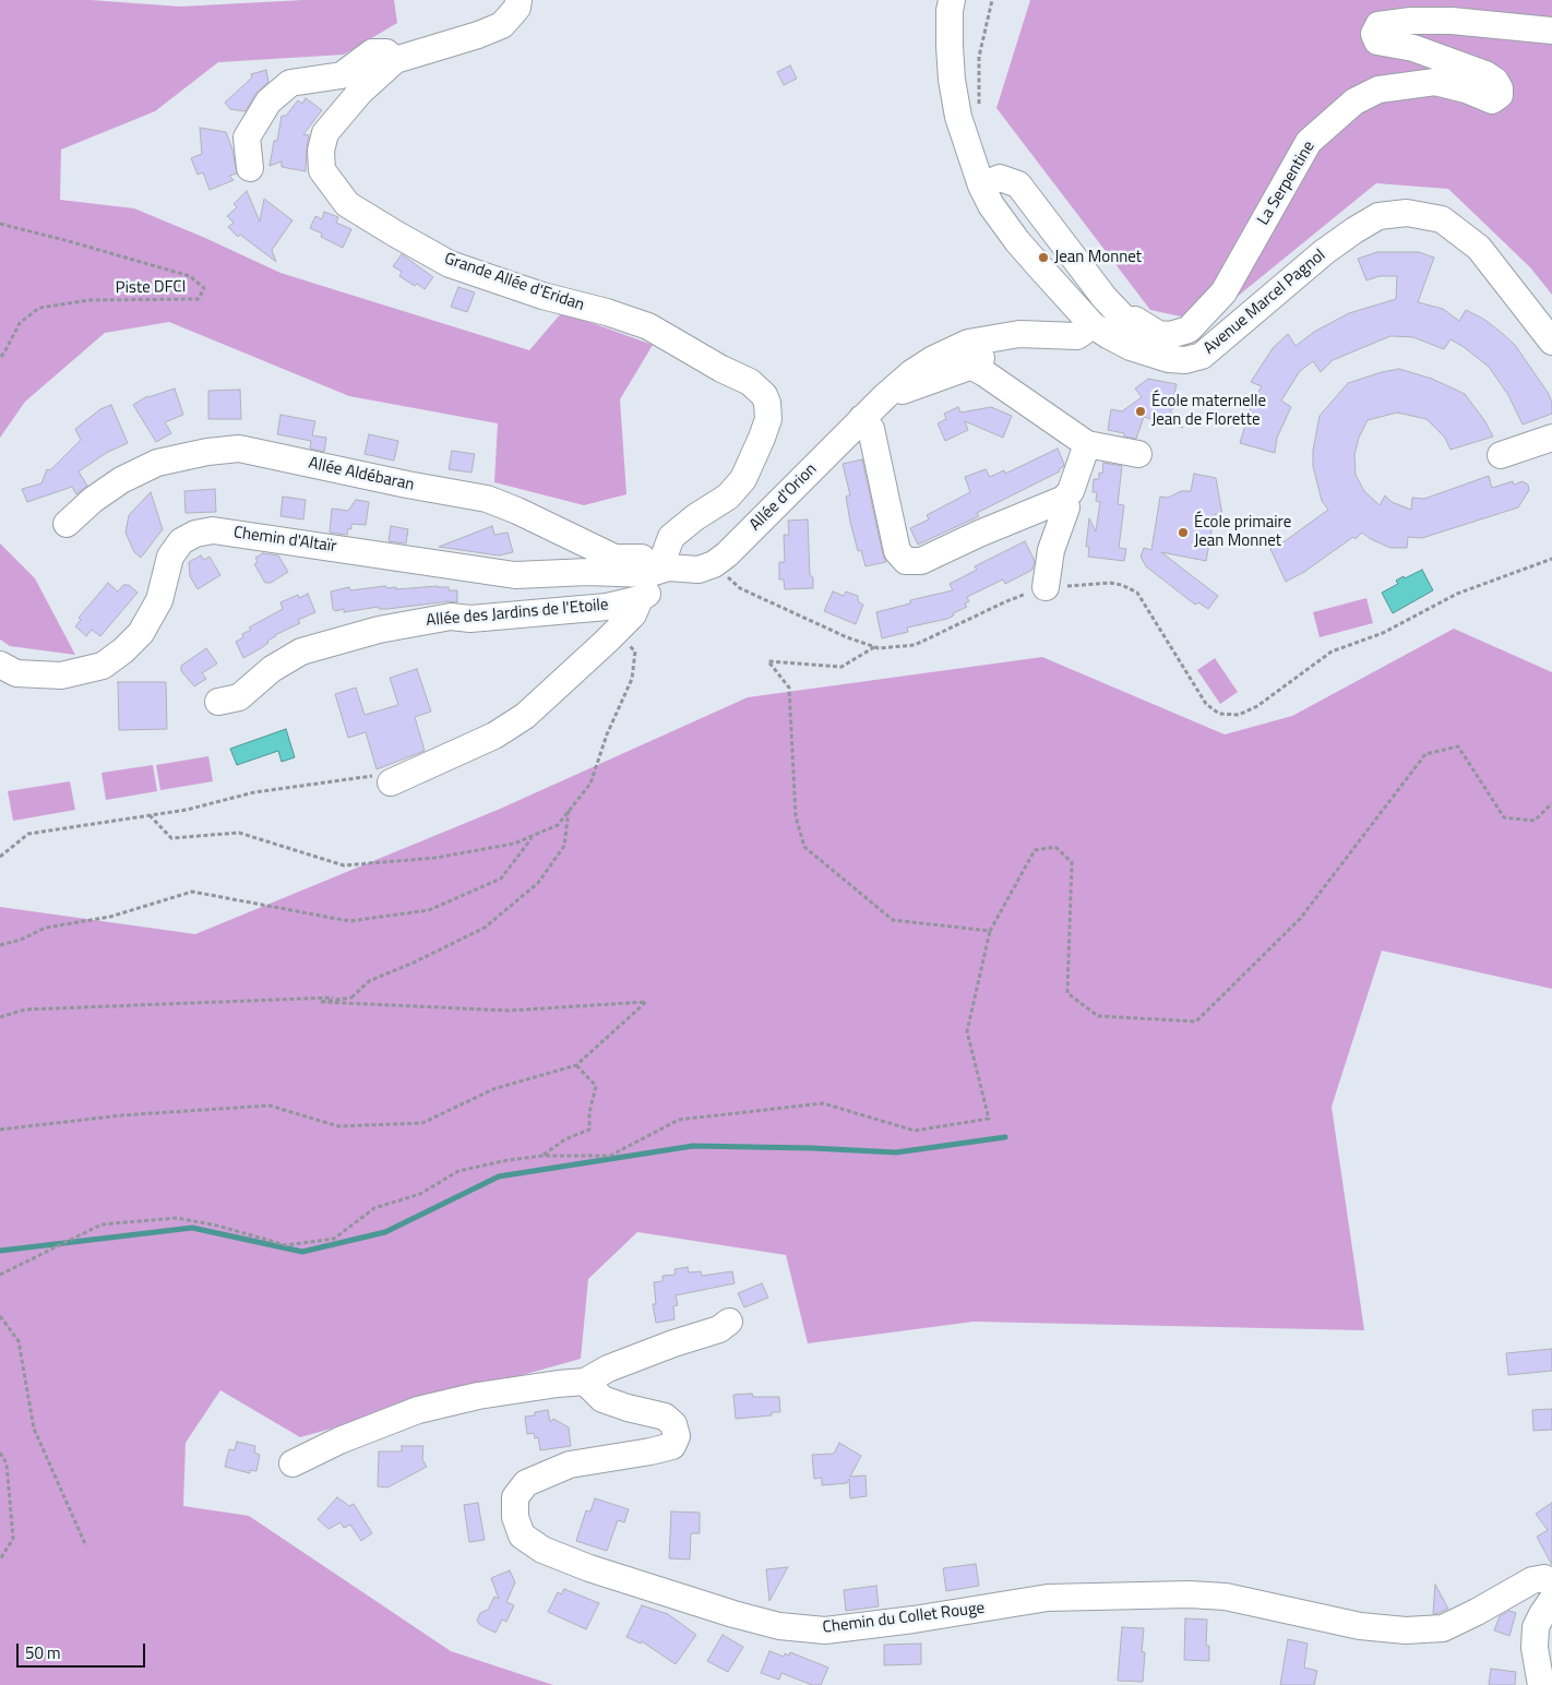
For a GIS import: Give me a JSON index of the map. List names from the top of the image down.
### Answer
{
  "streets": {
    "street": [
      "La Serpentine",
      "Grande Allée d'Eridan",
      "Avenue Marcel Pagnol",
      "Allée Aldébaran",
      "Allée d'Orion",
      "Chemin d'Altaïr",
      "Allée des Jardins de l'Etoile",
      "Chemin du Collet Rouge"
    ],
    "path": ["Piste DFCI"]
  },
  "crossings": [
    ["La Serpentine", "Avenue Marcel Pagnol"],
    ["La Serpentine", "Allée d'Orion"],
    ["Grande Allée d'Eridan", "Allée Aldébaran"],
    ["Grande Allée d'Eridan", "Allée des Jardins de l'Etoile"],
    ["Avenue Marcel Pagnol", "Allée d'Orion"],
    ["Allée Aldébaran", "Chemin d'Altaïr"]
  ],
  "places": ["Jean Monnet", "École maternelle Jean de Florette", "École primaire Jean Monnet"],
  "scale_bar": "50 m"
}
